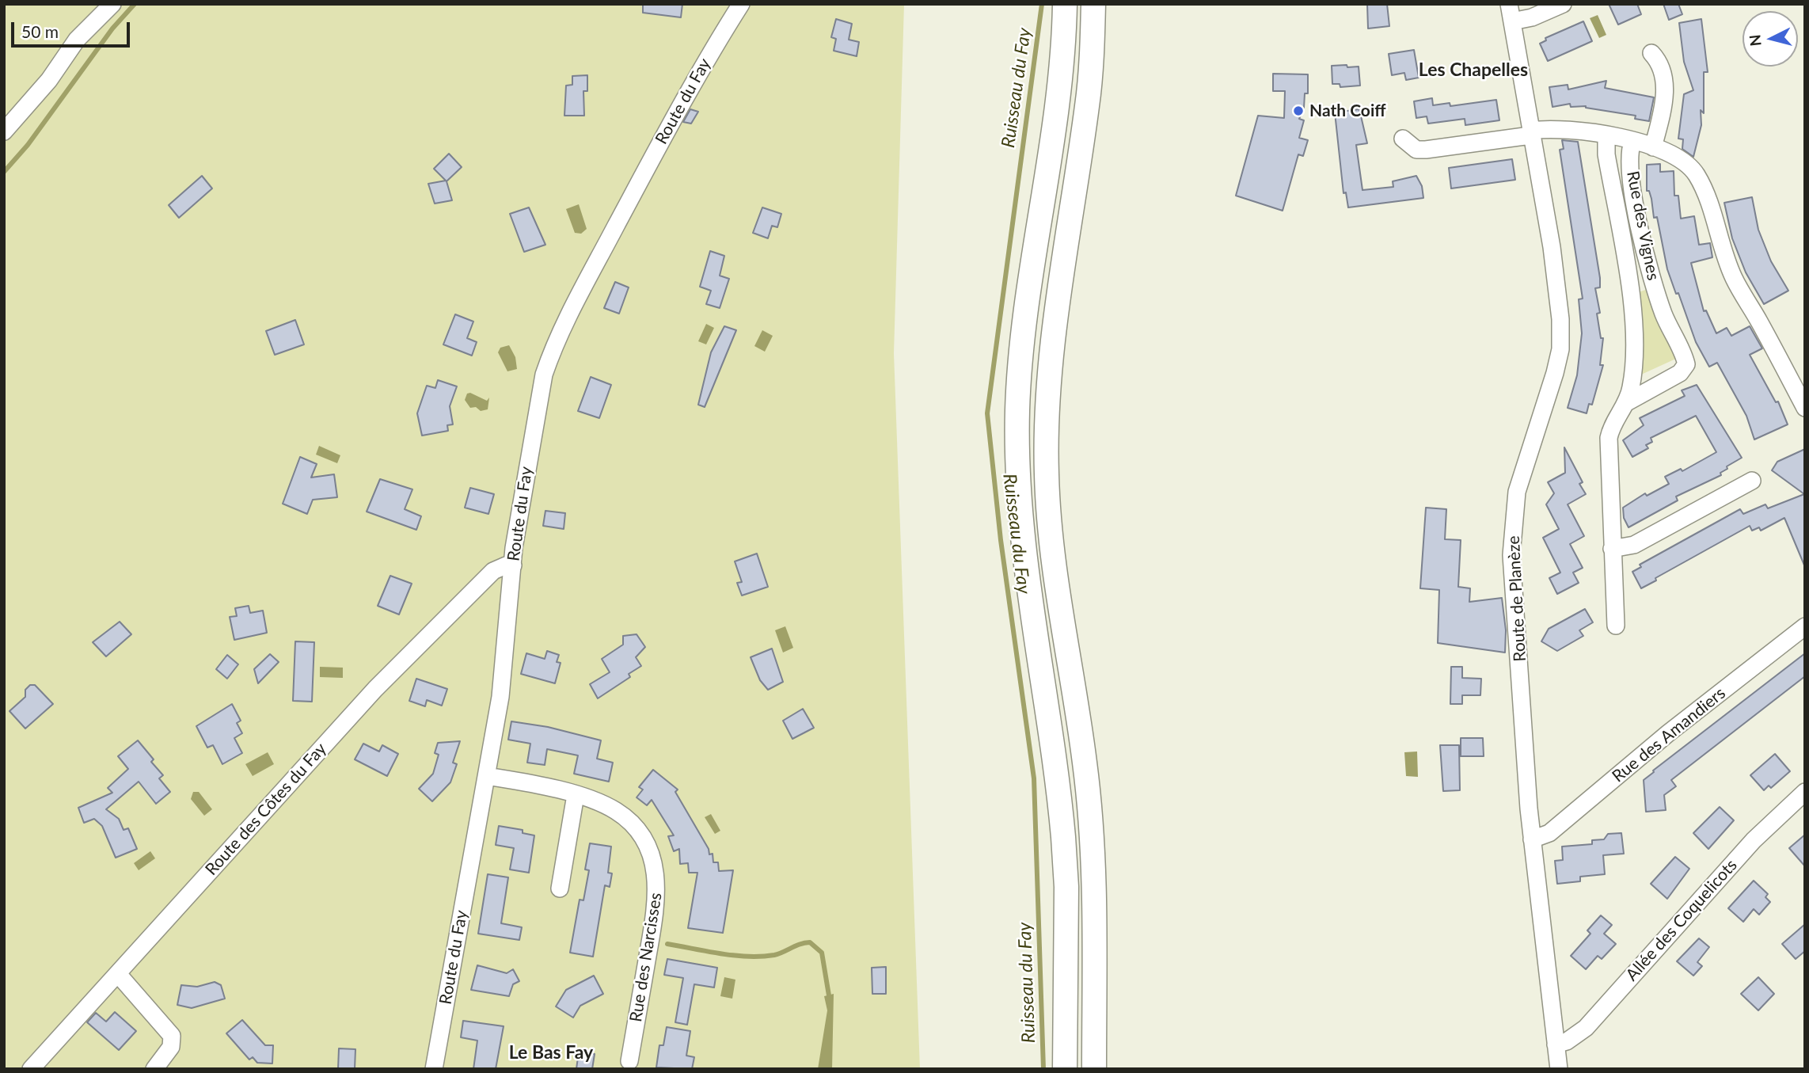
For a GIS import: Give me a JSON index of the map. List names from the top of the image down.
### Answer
{
  "streets": {
    "street": [
      "Route du Fay",
      "Rue des Vignes",
      "Route de Planèze",
      "Rue des Amandiers",
      "Route des Côtes du Fay",
      "Allée des Coquelicots",
      "Rue des Narcisses"
    ]
  },
  "crossings": [
    ["Route du Fay", "Route des Côtes du Fay"],
    ["Route du Fay", "Rue des Narcisses"],
    ["Route de Planèze", "Rue des Amandiers"],
    ["Route de Planèze", "Allée des Coquelicots"]
  ],
  "districts": ["Les Chapelles", "Le Bas Fay"],
  "water": ["Ruisseau du Fay"],
  "places": ["Nath Coiff"],
  "scale_bar": "50 m",
  "north": "left"
}
